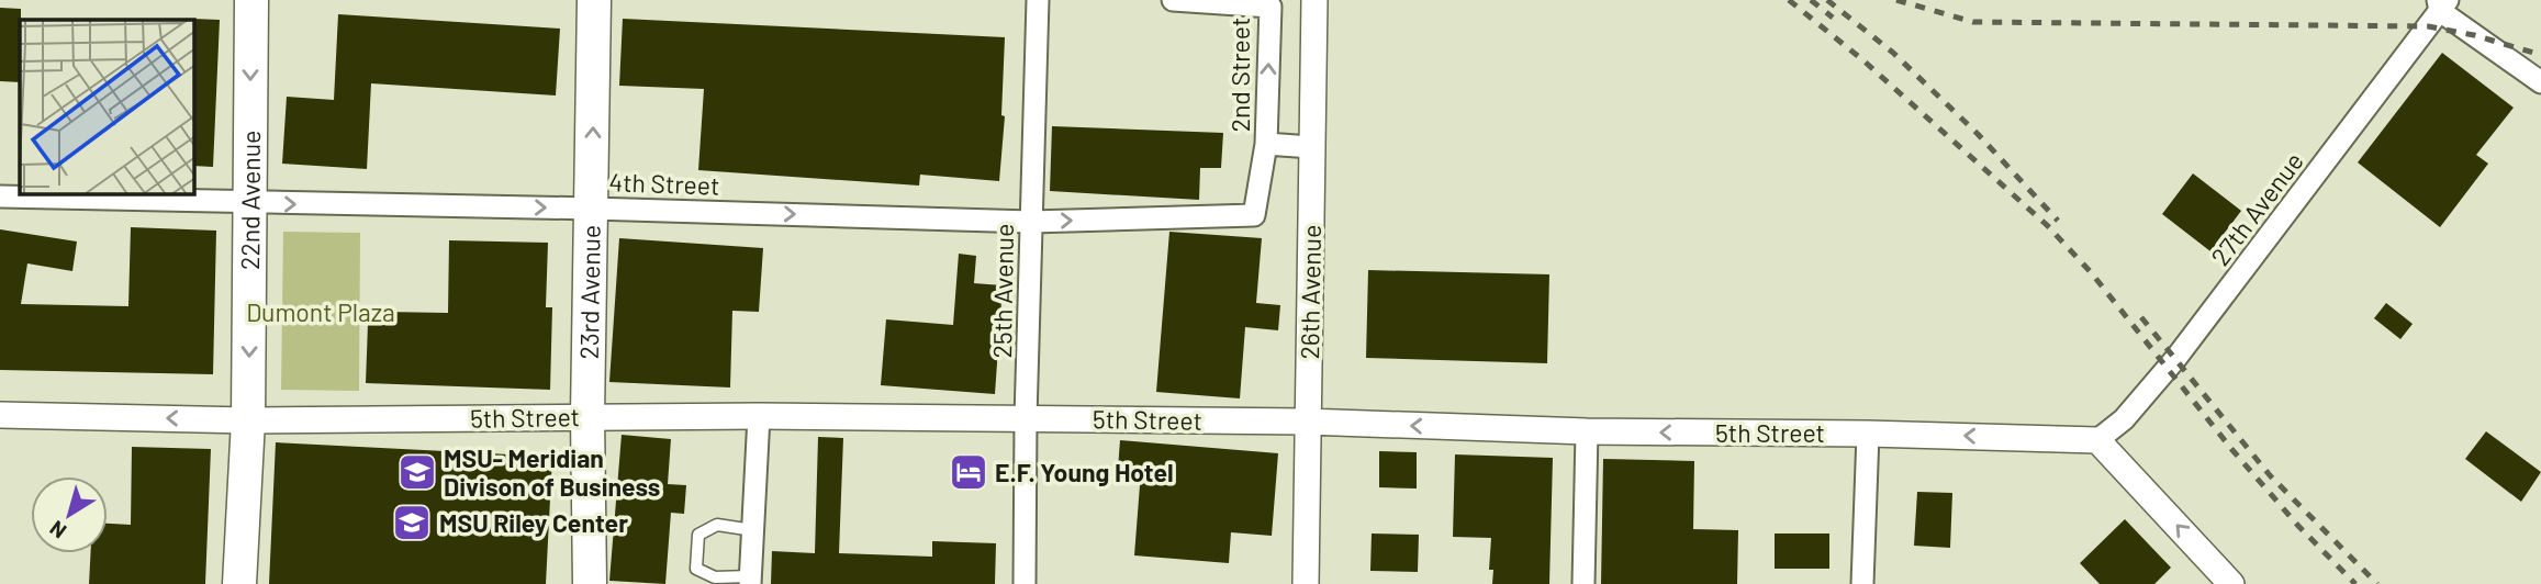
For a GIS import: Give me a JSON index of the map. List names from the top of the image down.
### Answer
{
  "streets": {
    "main road": ["22nd Avenue", "23rd Avenue"],
    "street": [
      "2nd Street",
      "4th Street",
      "27th Avenue",
      "25th Avenue",
      "26th Avenue",
      "5th Street"
    ]
  },
  "crossings": [
    ["2nd Street", "4th Street"],
    ["2nd Street", "26th Avenue"],
    ["4th Street", "22nd Avenue"],
    ["4th Street", "25th Avenue"],
    ["4th Street", "23rd Avenue"],
    ["22nd Avenue", "5th Street"],
    ["27th Avenue", "5th Street"],
    ["25th Avenue", "5th Street"],
    ["23rd Avenue", "5th Street"],
    ["26th Avenue", "5th Street"]
  ],
  "one_way": [
    "4th Street",
    "22nd Avenue",
    "23rd Avenue",
    "5th Street"
  ],
  "parks": ["Dumont Plaza"],
  "places": {
    "school or university": ["MSU- Meridian Divison of Business", "MSU Riley Center"],
    "hotel": ["E.F. Young Hotel"]
  },
  "north": "bottom left"
}
